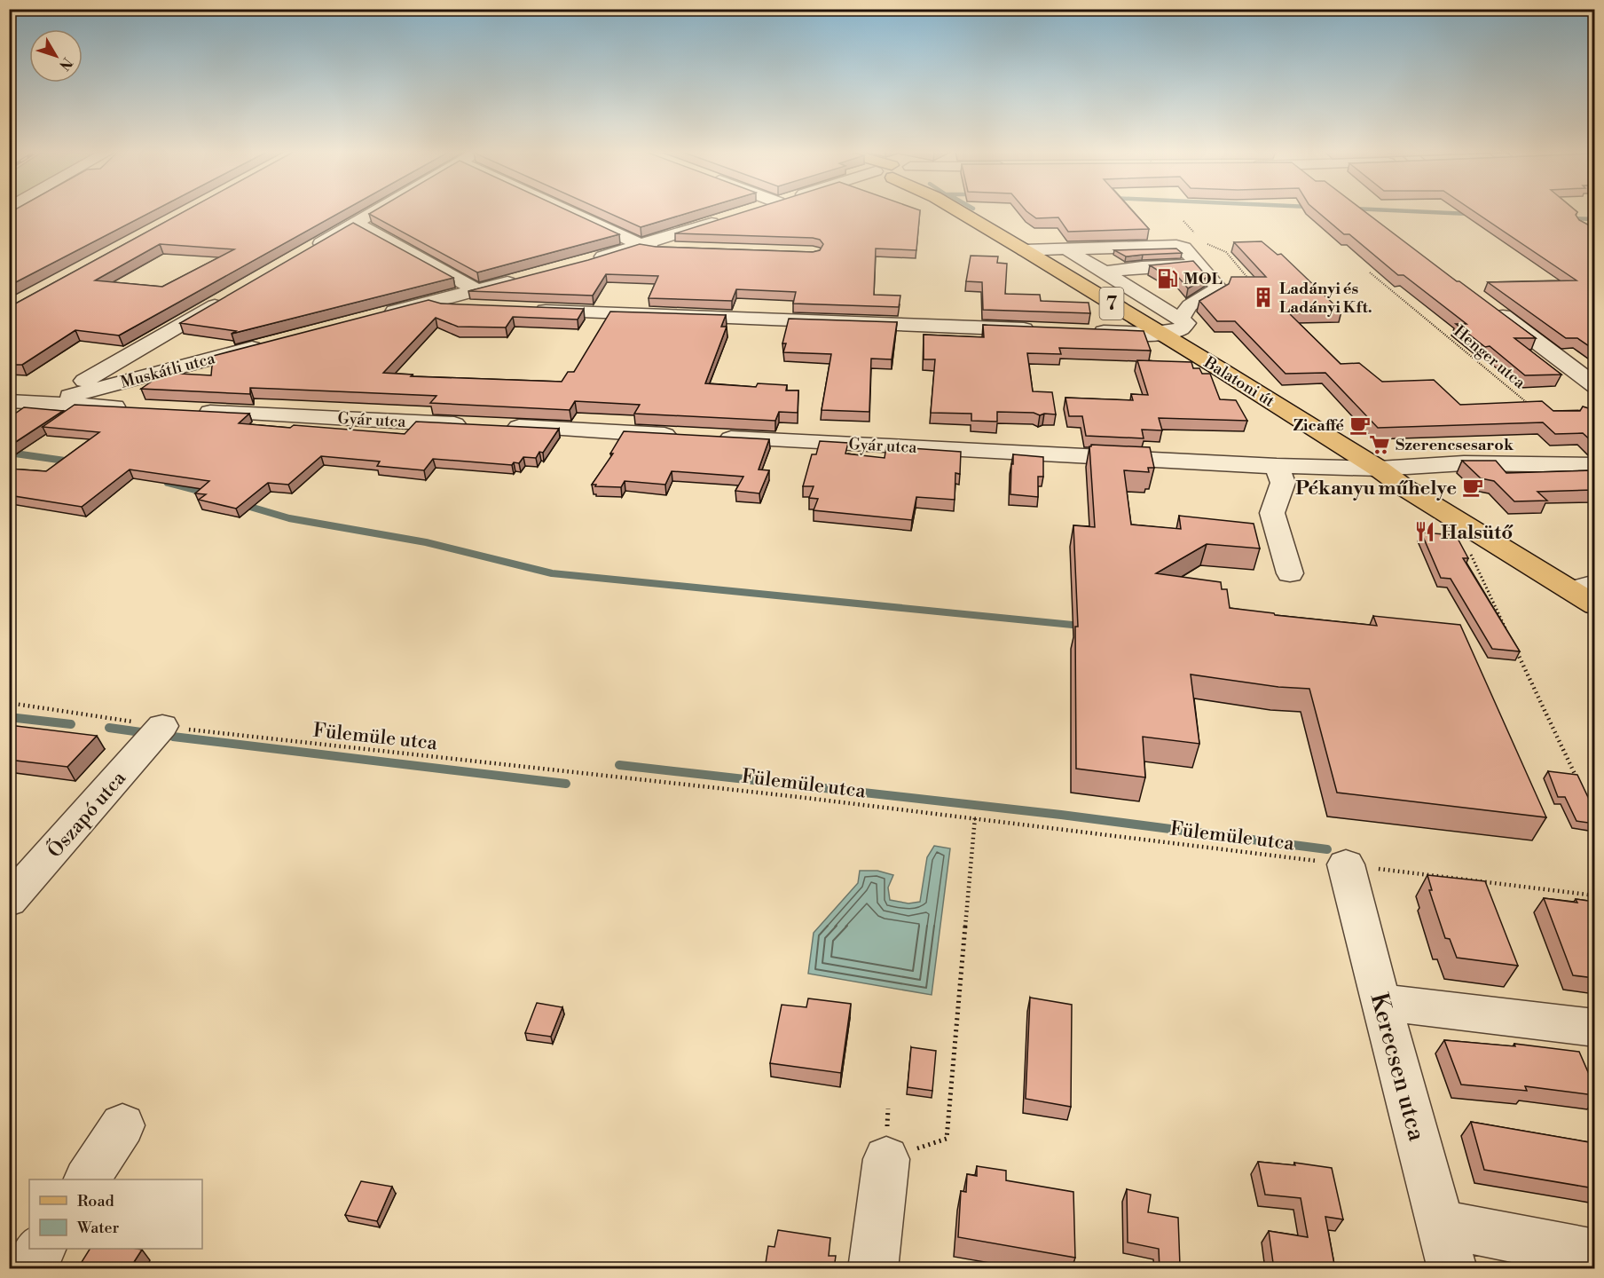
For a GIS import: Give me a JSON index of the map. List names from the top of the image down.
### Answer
{
  "streets": {
    "main road": ["7", "Balatoni út"],
    "street": [
      "Muskátli utca",
      "Gyár utca",
      "Őszapó utca",
      "Kerecsen utca"
    ],
    "path": ["Henger utca", "Fülemüle utca"]
  },
  "crossings": [
    ["Balatoni út", "Gyár utca"],
    ["Fülemüle utca", "Őszapó utca"],
    ["Fülemüle utca", "Kerecsen utca"]
  ],
  "places": {
    "fuel station": ["MOL"],
    "building": ["Ladányi és Ladányi Kft."],
    "cafe": ["Zicaffé", "Pékanyu műhelye"],
    "supermarket": ["Szerencsesarok"],
    "restaurant": ["Halsütő"]
  },
  "legend": ["Road", "Water"],
  "north": "bottom right"
}
